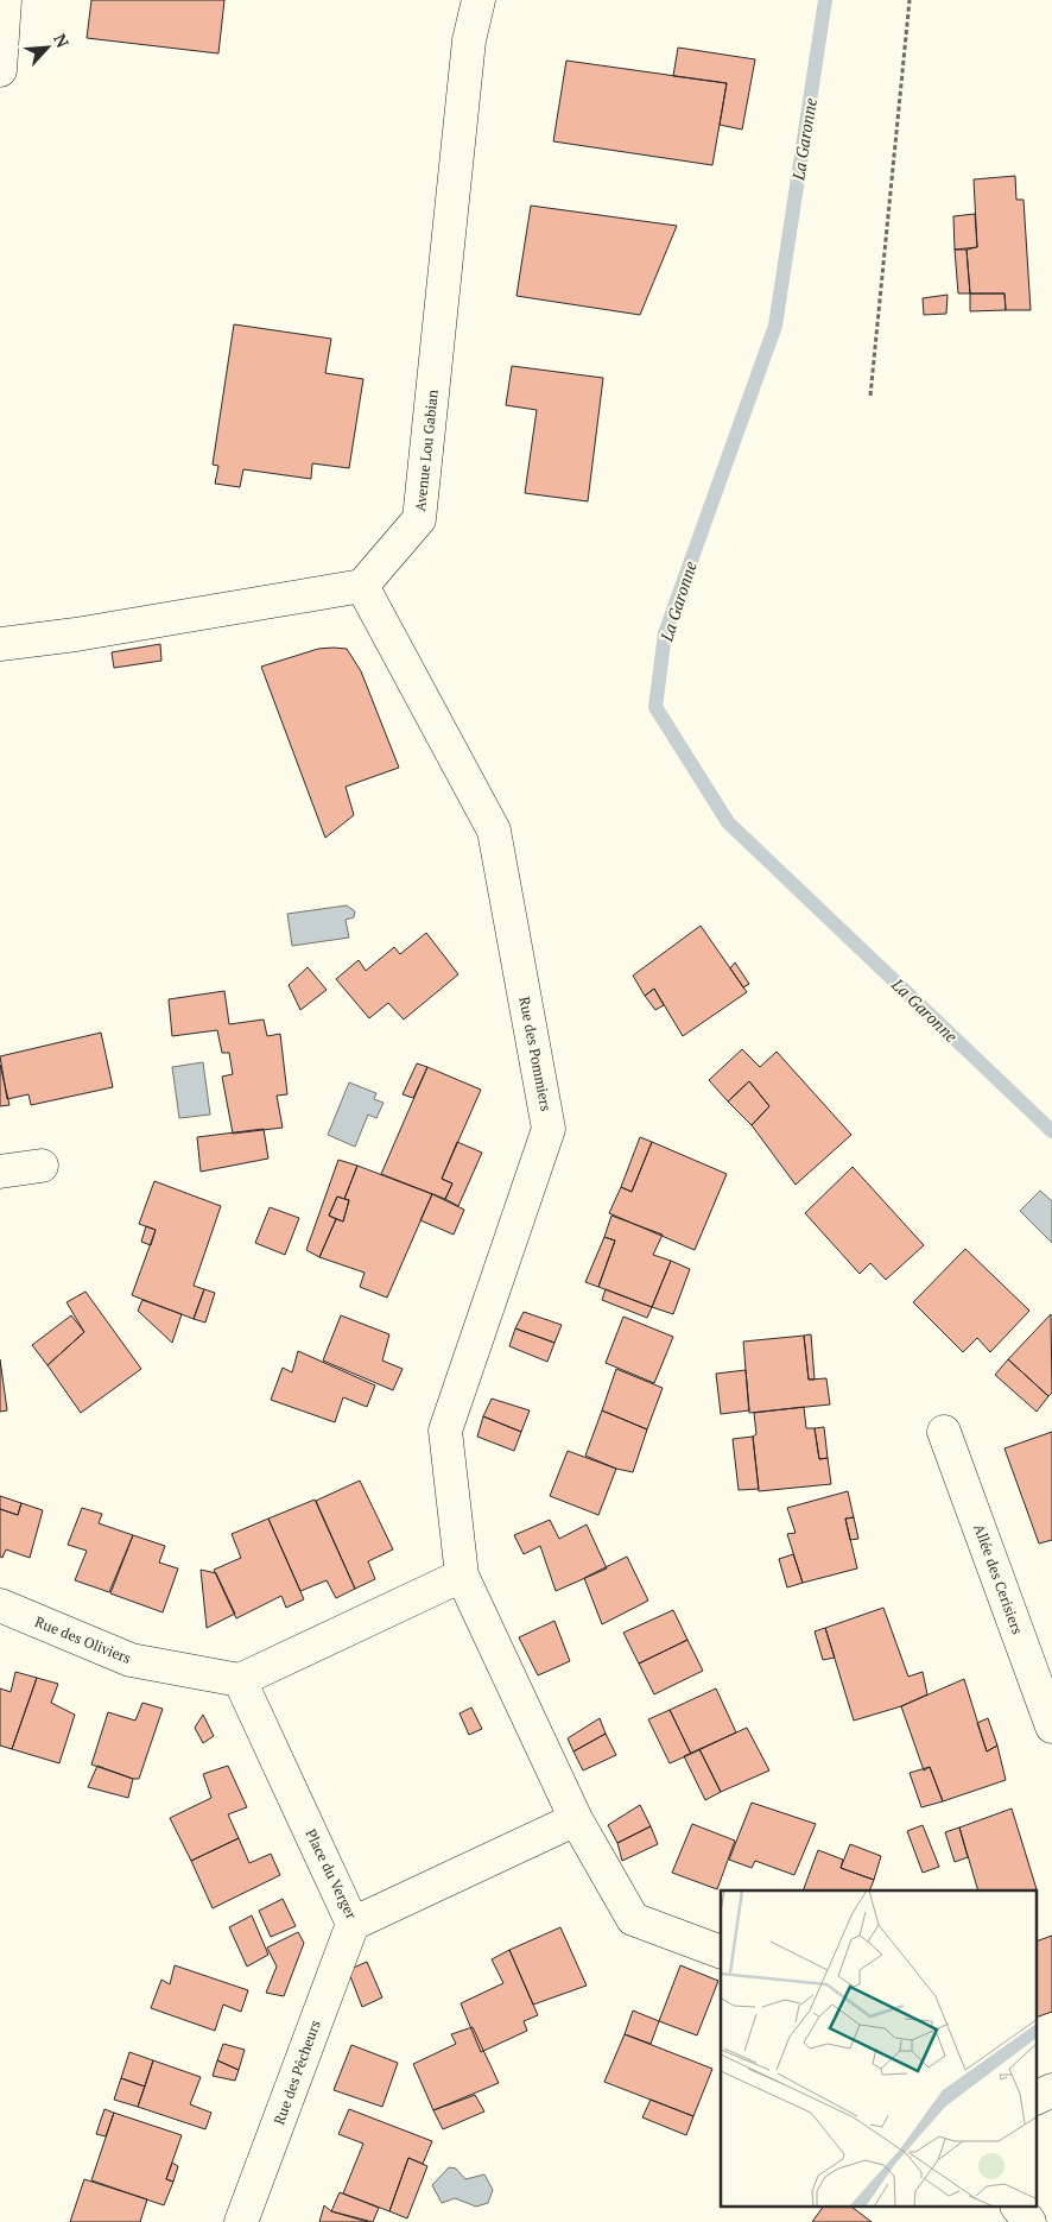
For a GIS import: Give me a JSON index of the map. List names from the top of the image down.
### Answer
{
  "streets": {
    "street": [
      "Avenue Lou Gabian",
      "Rue des Pommiers",
      "Allée des Cerisiers",
      "Rue des Oliviers",
      "Place du Verger",
      "Rue des Pêcheurs"
    ]
  },
  "crossings": [
    ["Avenue Lou Gabian", "Rue des Pommiers"],
    ["Rue des Oliviers", "Place du Verger"],
    ["Place du Verger", "Rue des Pêcheurs"]
  ],
  "water": ["La Garonne"],
  "north": "top right"
}
